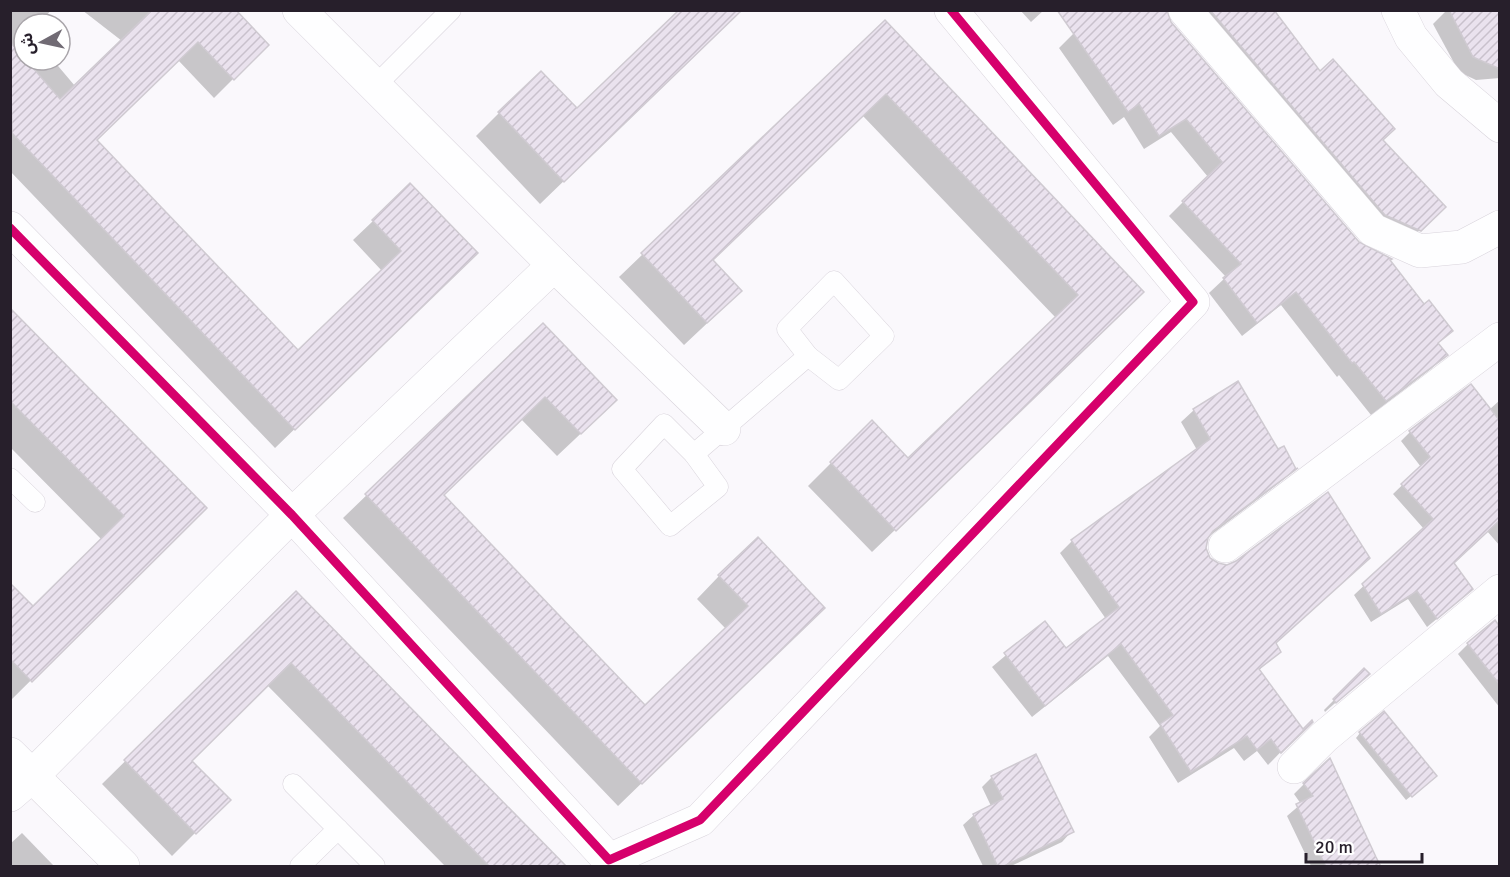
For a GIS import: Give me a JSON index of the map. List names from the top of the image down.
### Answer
{
  "scale_bar": "20 m",
  "north": "left"
}
